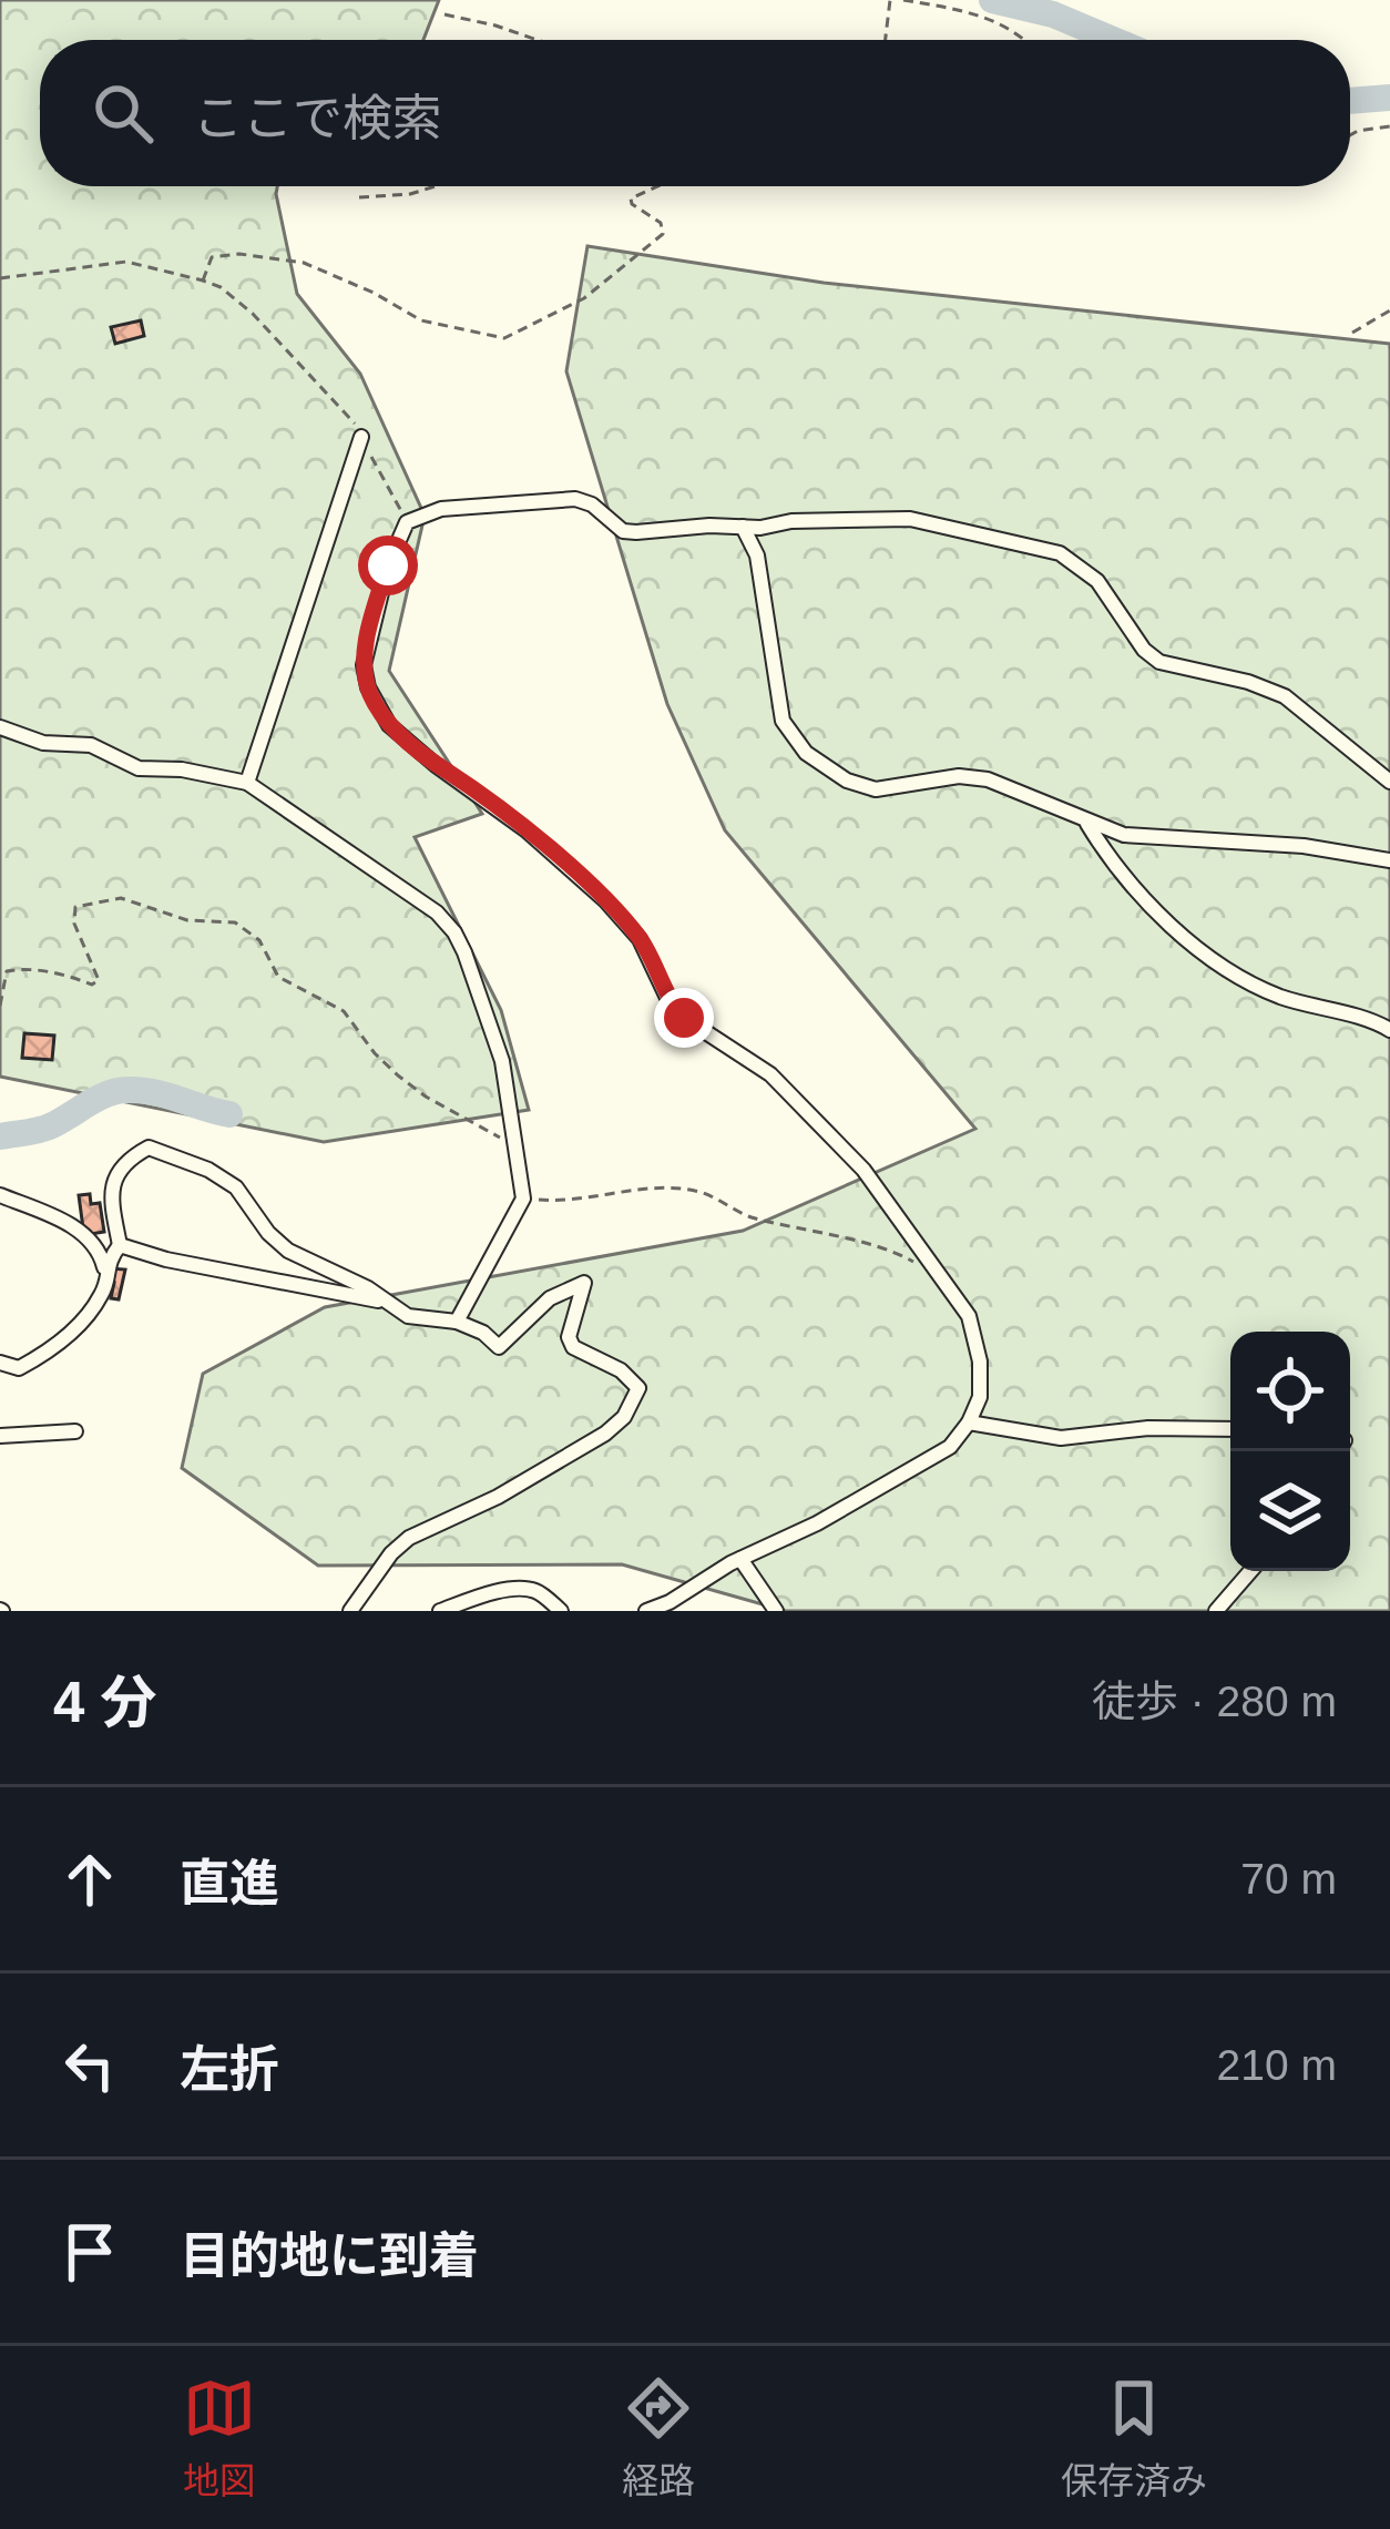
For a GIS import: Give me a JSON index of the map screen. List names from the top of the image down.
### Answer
{
  "page": {
    "search": "ここで検索",
    "heading": ["4 分", "徒歩 · 280 m"],
    "list": [
      ["直進", "70 m"],
      ["左折", "210 m"],
      "目的地に到着"
    ],
    "nav": ["地図", "経路", "保存済み"]
  }
}
